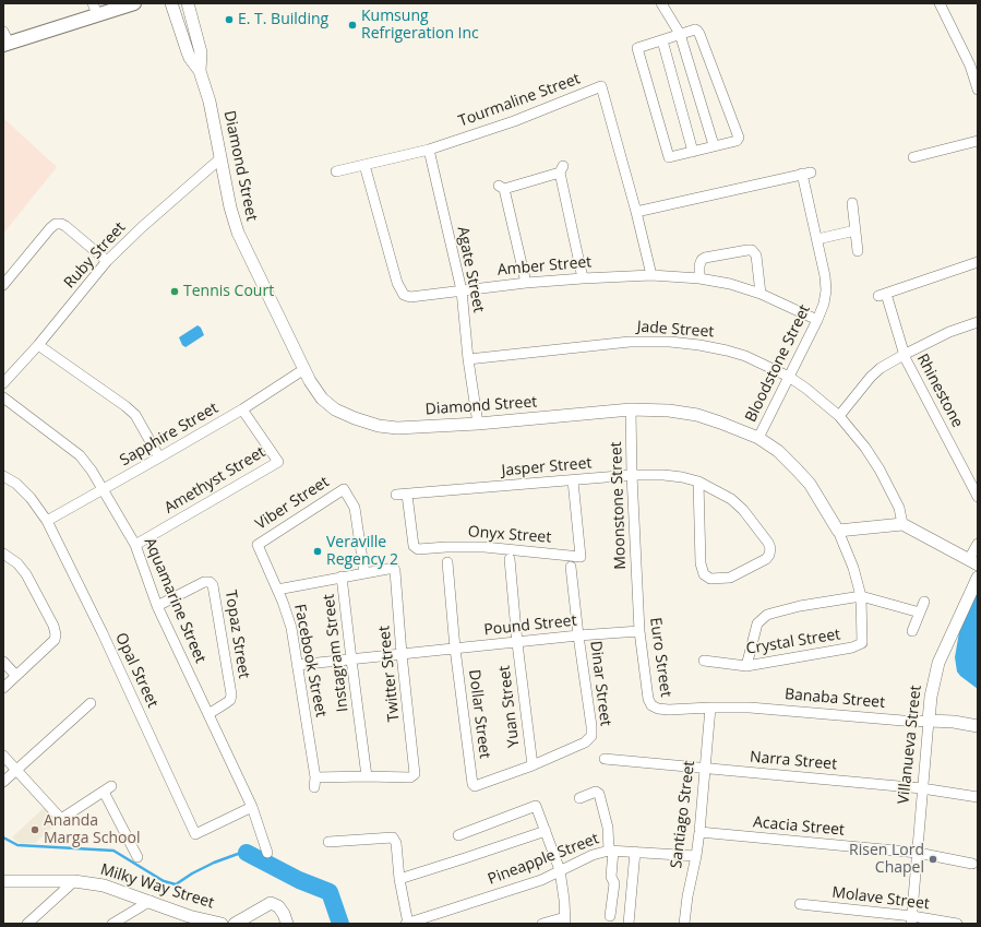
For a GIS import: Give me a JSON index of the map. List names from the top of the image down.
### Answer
{
  "streets": {
    "street": [
      "Tourmaline Street",
      "Diamond Street",
      "Ruby Street",
      "Amber Street",
      "Agate Street",
      "Jade Street",
      "Bloodstone Street",
      "Rhinestone",
      "Sapphire Street",
      "Jasper Street",
      "Amethyst Street",
      "Viber Street",
      "Moonstone Street",
      "Onyx Street",
      "Aquamarine Street",
      "Pound Street",
      "Topaz Street",
      "Crystal Street",
      "Instagram Street",
      "Euro Street",
      "Facebook Street",
      "Opal Street",
      "Twitter Street",
      "Dinar Street",
      "Banaba Street",
      "Yuan Street",
      "Dollar Street",
      "Villanueva Street",
      "Narra Street",
      "Santiago Street",
      "Acacia Street",
      "Pineapple Street",
      "Milky Way Street",
      "Molave Street"
    ]
  },
  "crossings": [
    ["Tourmaline Street", "Amber Street"],
    ["Tourmaline Street", "Agate Street"],
    ["Tourmaline Street", "Bloodstone Street"],
    ["Diamond Street", "Ruby Street"],
    ["Diamond Street", "Agate Street"],
    ["Diamond Street", "Bloodstone Street"],
    ["Diamond Street", "Sapphire Street"],
    ["Diamond Street", "Moonstone Street"],
    ["Diamond Street", "Crystal Street"],
    ["Amber Street", "Agate Street"],
    ["Amber Street", "Bloodstone Street"],
    ["Agate Street", "Jade Street"],
    ["Jade Street", "Bloodstone Street"],
    ["Sapphire Street", "Amethyst Street"],
    ["Sapphire Street", "Aquamarine Street"],
    ["Sapphire Street", "Opal Street"],
    ["Jasper Street", "Moonstone Street"],
    ["Jasper Street", "Onyx Street"],
    ["Amethyst Street", "Aquamarine Street"],
    ["Viber Street", "Facebook Street"],
    ["Viber Street", "Twitter Street"],
    ["Moonstone Street", "Euro Street"],
    ["Aquamarine Street", "Topaz Street"],
    ["Aquamarine Street", "Opal Street"],
    ["Pound Street", "Instagram Street"],
    ["Pound Street", "Euro Street"],
    ["Pound Street", "Facebook Street"],
    ["Pound Street", "Twitter Street"],
    ["Pound Street", "Dinar Street"],
    ["Pound Street", "Yuan Street"],
    ["Pound Street", "Dollar Street"],
    ["Instagram Street", "Facebook Street"],
    ["Instagram Street", "Twitter Street"],
    ["Euro Street", "Banaba Street"],
    ["Facebook Street", "Twitter Street"],
    ["Dinar Street", "Yuan Street"],
    ["Dinar Street", "Dollar Street"],
    ["Banaba Street", "Villanueva Street"],
    ["Banaba Street", "Santiago Street"],
    ["Yuan Street", "Dollar Street"],
    ["Villanueva Street", "Narra Street"],
    ["Villanueva Street", "Acacia Street"],
    ["Villanueva Street", "Molave Street"],
    ["Narra Street", "Santiago Street"],
    ["Santiago Street", "Acacia Street"],
    ["Santiago Street", "Pineapple Street"]
  ],
  "places": [
    "E. T. Building",
    "Kumsung Refrigeration Inc",
    "Tennis Court",
    "Veraville Regency 2",
    "Ananda Marga School",
    "Risen Lord Chapel"
  ]
}
